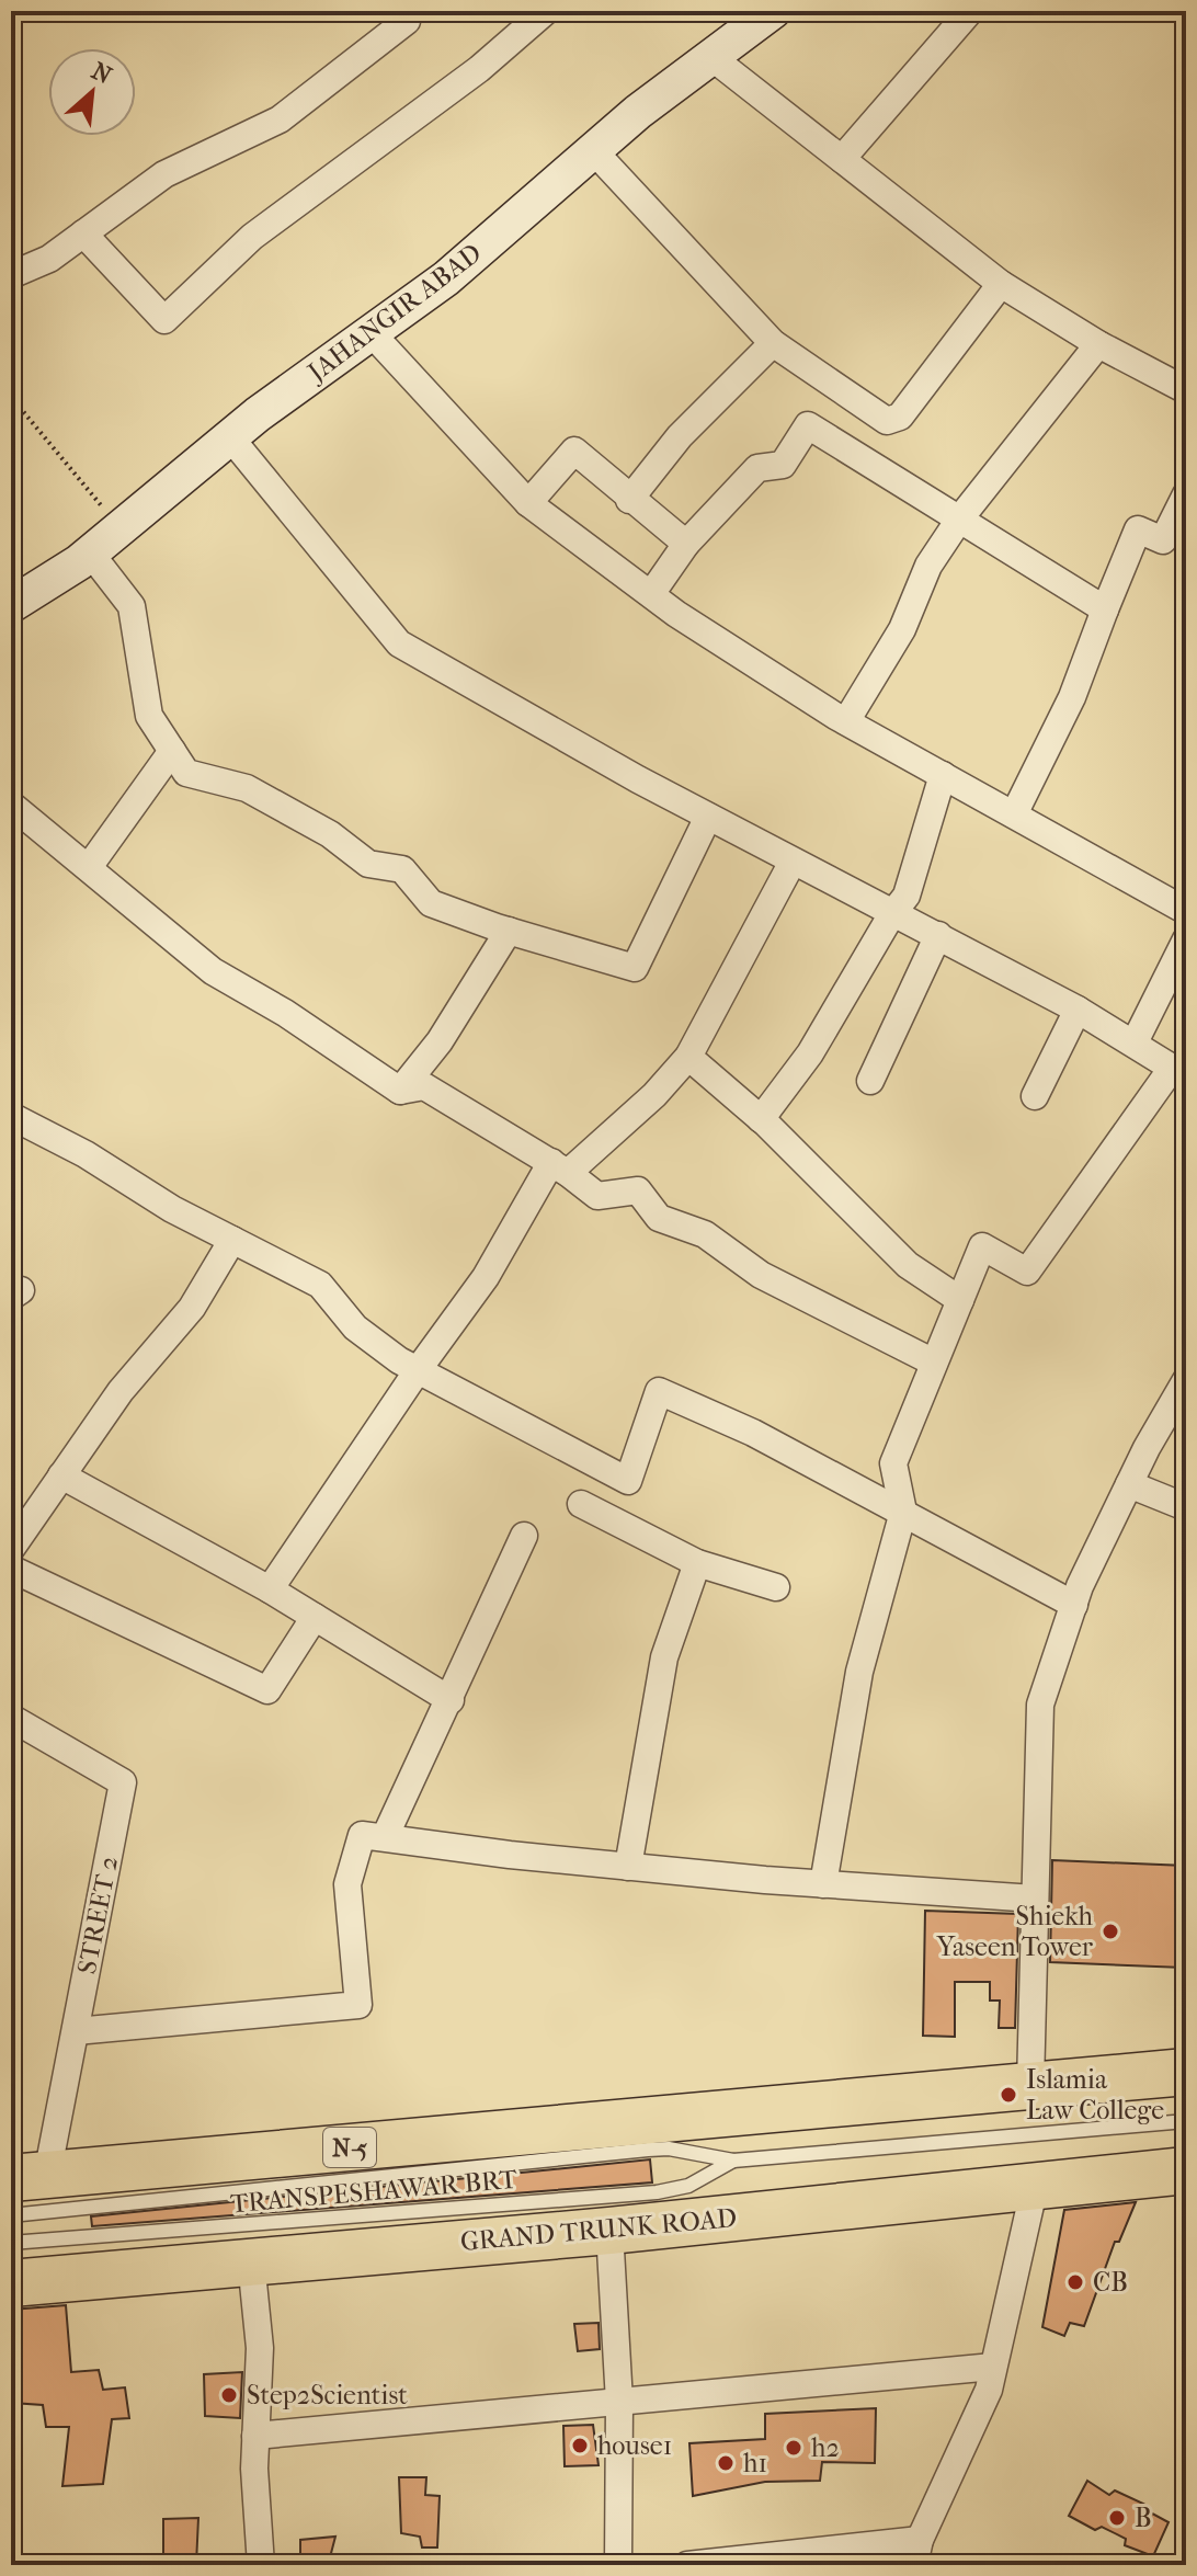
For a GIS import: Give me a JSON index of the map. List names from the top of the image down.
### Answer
{
  "streets": {
    "highway": ["N-5", "GRAND TRUNK ROAD"],
    "street": ["JAHANGIR ABAD", "STREET 2"],
    "lane": ["TRANSPESHAWAR BRT"]
  },
  "crossings": [
    ["STREET 2", "N-5"]
  ],
  "places": [
    "Shiekh Yaseen Tower",
    "Islamia Law College",
    "CB",
    "Step2Scientist",
    "house1",
    "h2",
    "h1",
    "B"
  ],
  "north": "top right"
}
